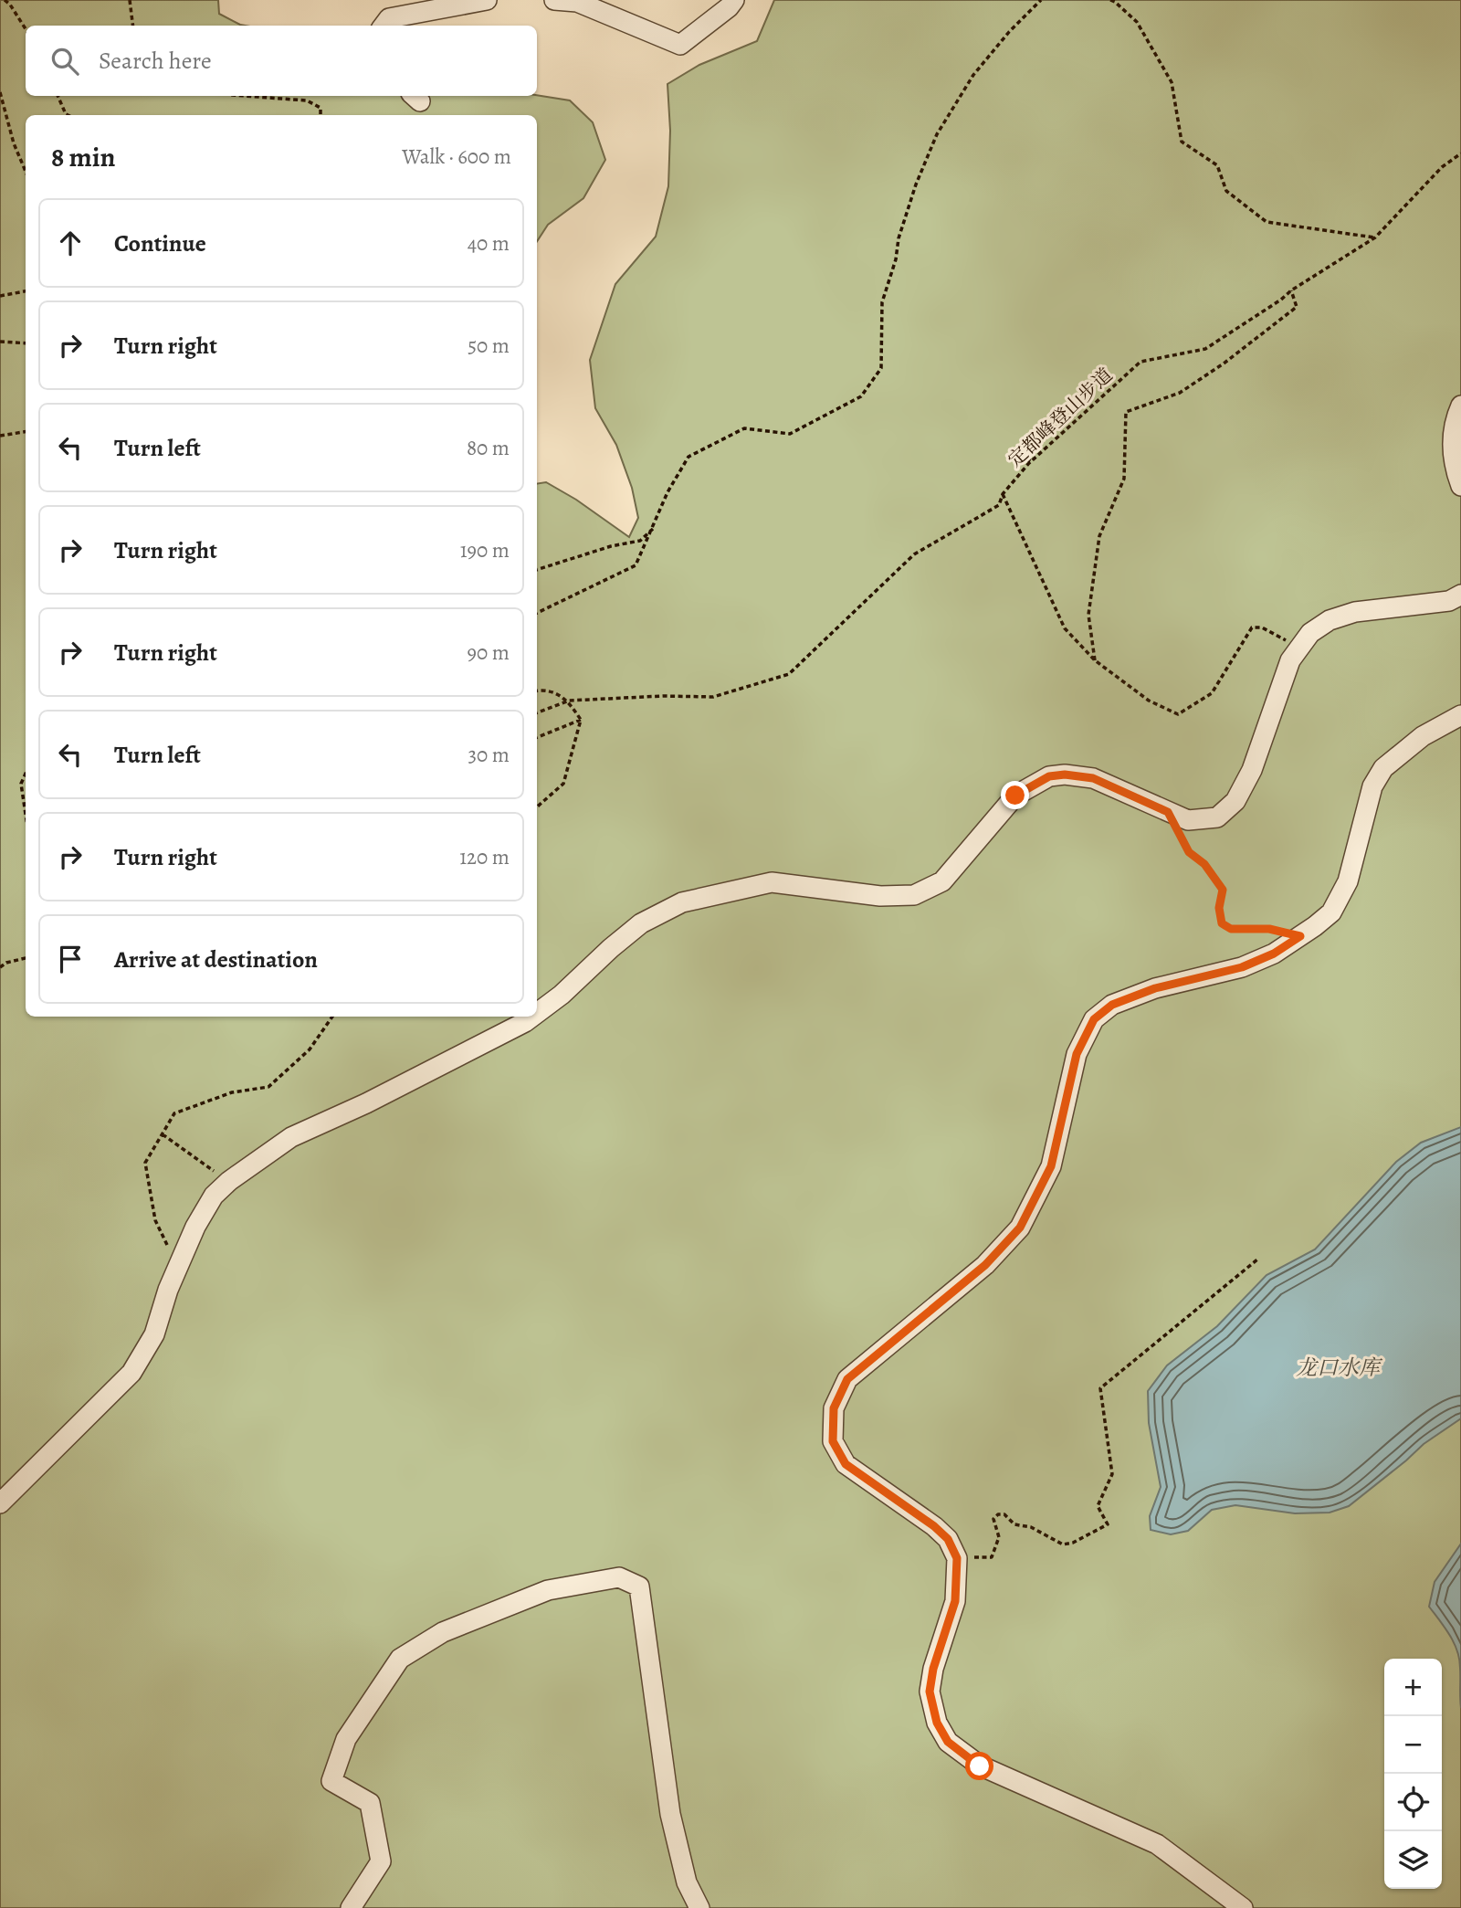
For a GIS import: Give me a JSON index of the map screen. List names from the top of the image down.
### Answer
{
  "streets": {
    "path": ["定都峰登山步道"]
  },
  "water": ["龙口水库"],
  "page": {
    "search": "Search here",
    "heading": ["8 min", "Walk · 600 m"],
    "list": [
      ["Continue", "40 m"],
      ["Turn right", "50 m"],
      ["Turn left", "80 m"],
      ["Turn right", "190 m"],
      ["Turn right", "90 m"],
      ["Turn left", "30 m"],
      ["Turn right", "120 m"],
      "Arrive at destination"
    ],
    "map_buttons": ["+", "−"]
  }
}
